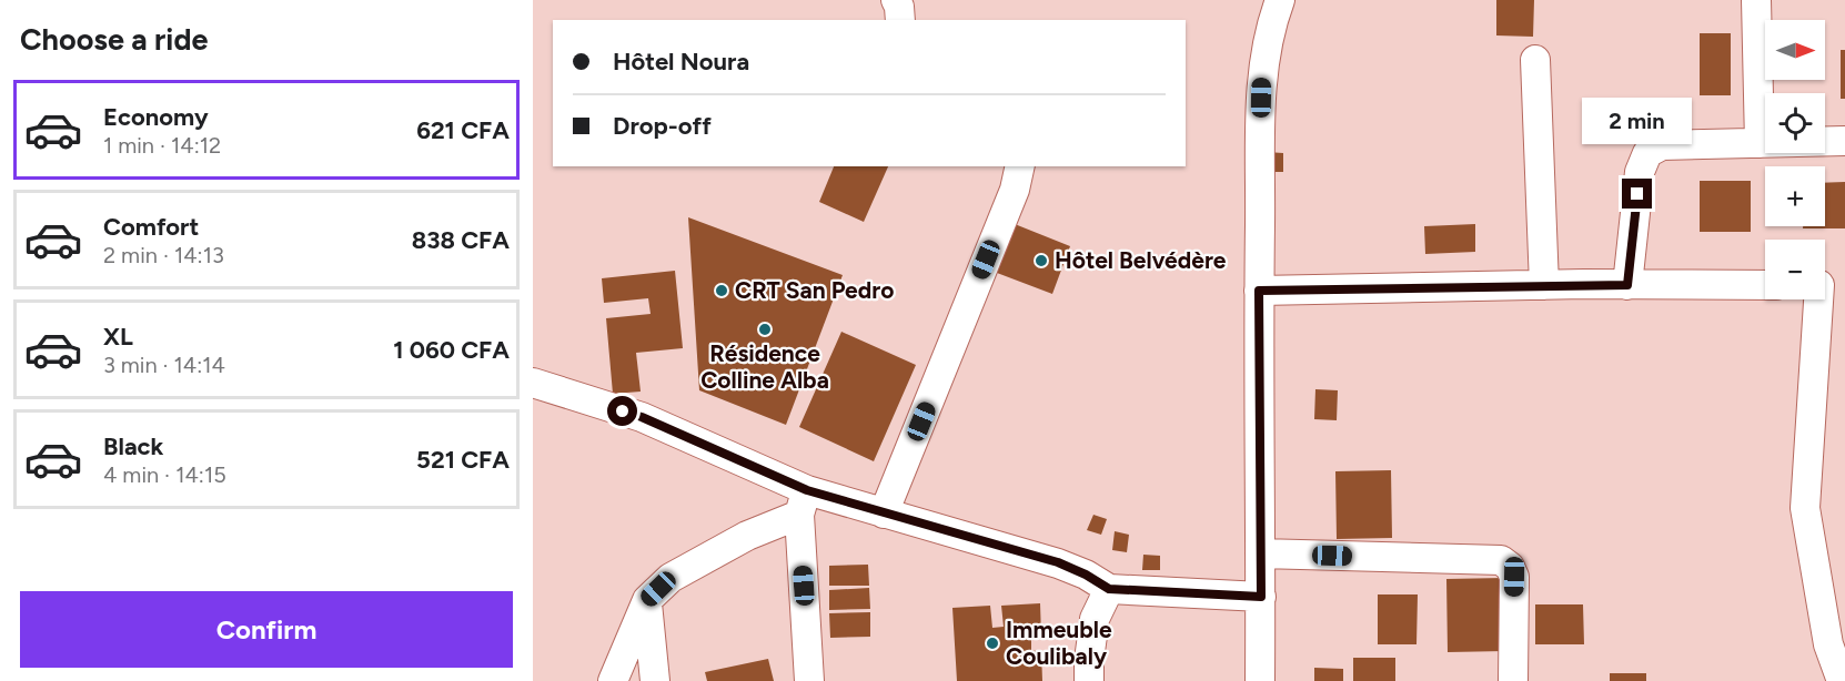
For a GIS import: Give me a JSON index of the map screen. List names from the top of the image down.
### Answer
{
  "places": [
    "Hôtel Belvédère",
    "CRT San Pedro",
    "Résidence Colline Alba",
    "Immeuble Coulibaly"
  ],
  "north": "right",
  "page": {
    "heading": "Choose a ride",
    "map_buttons": ["+", "−"],
    "banner": ["Hôtel Noura", "Drop-off"],
    "list": [
      {
        "name": "Economy",
        "note": "1 min · 14:12",
        "value": "621 CFA"
      },
      {
        "name": "Comfort",
        "note": "2 min · 14:13",
        "value": "838 CFA"
      },
      {
        "name": "XL",
        "note": "3 min · 14:14",
        "value": "1 060 CFA"
      },
      {
        "name": "Black",
        "note": "4 min · 14:15",
        "value": "521 CFA"
      }
    ],
    "bubble": "2 min",
    "buttons": "Confirm"
  }
}
